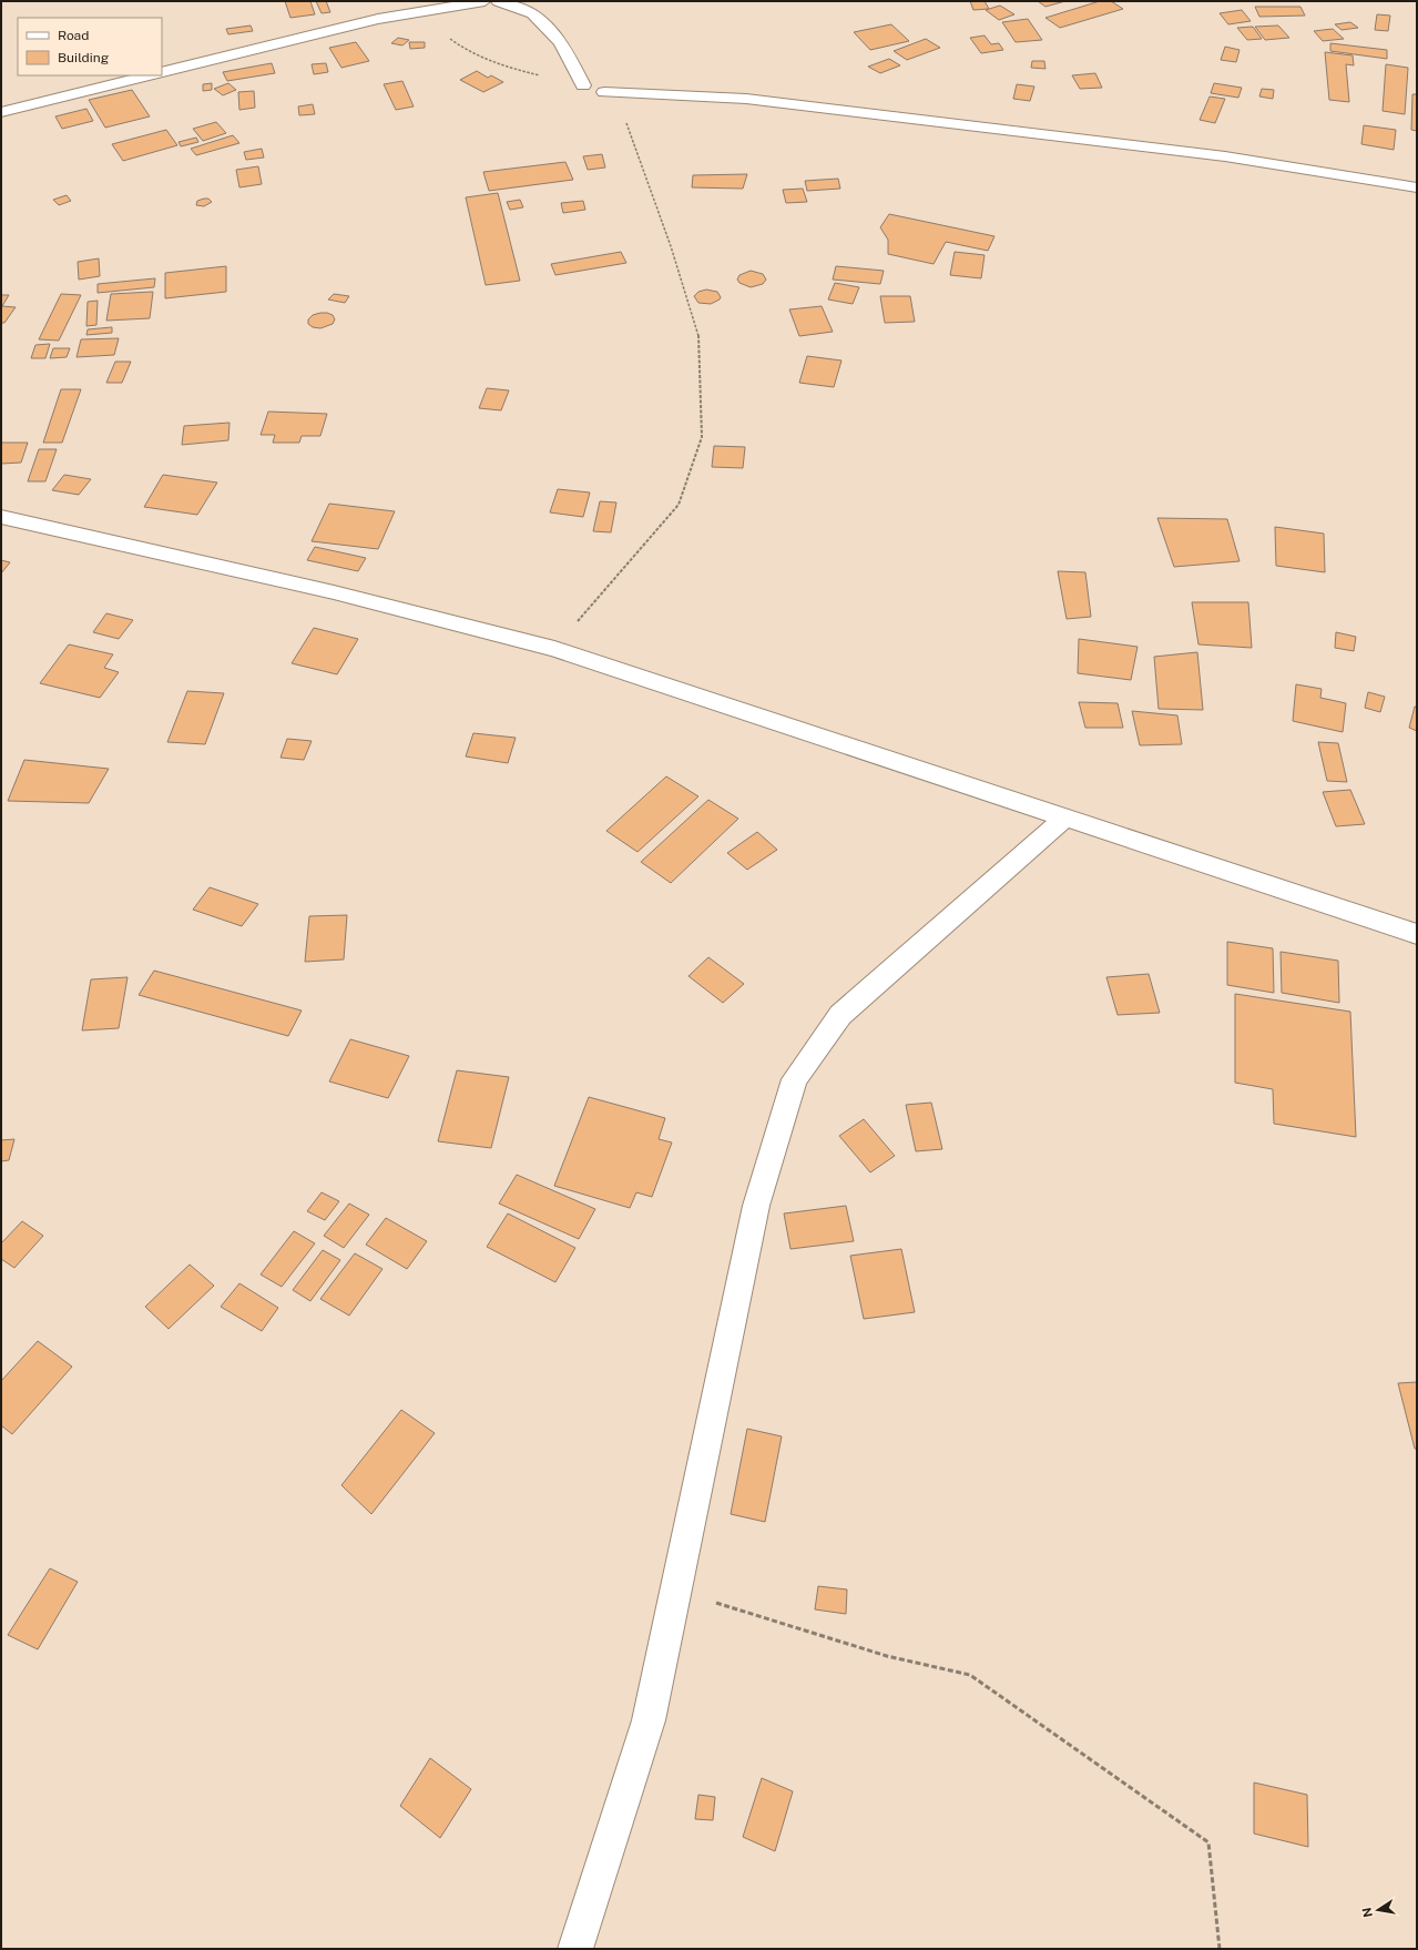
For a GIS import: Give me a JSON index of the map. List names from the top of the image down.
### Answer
{
  "legend": ["Road", "Building"],
  "north": "left"
}
